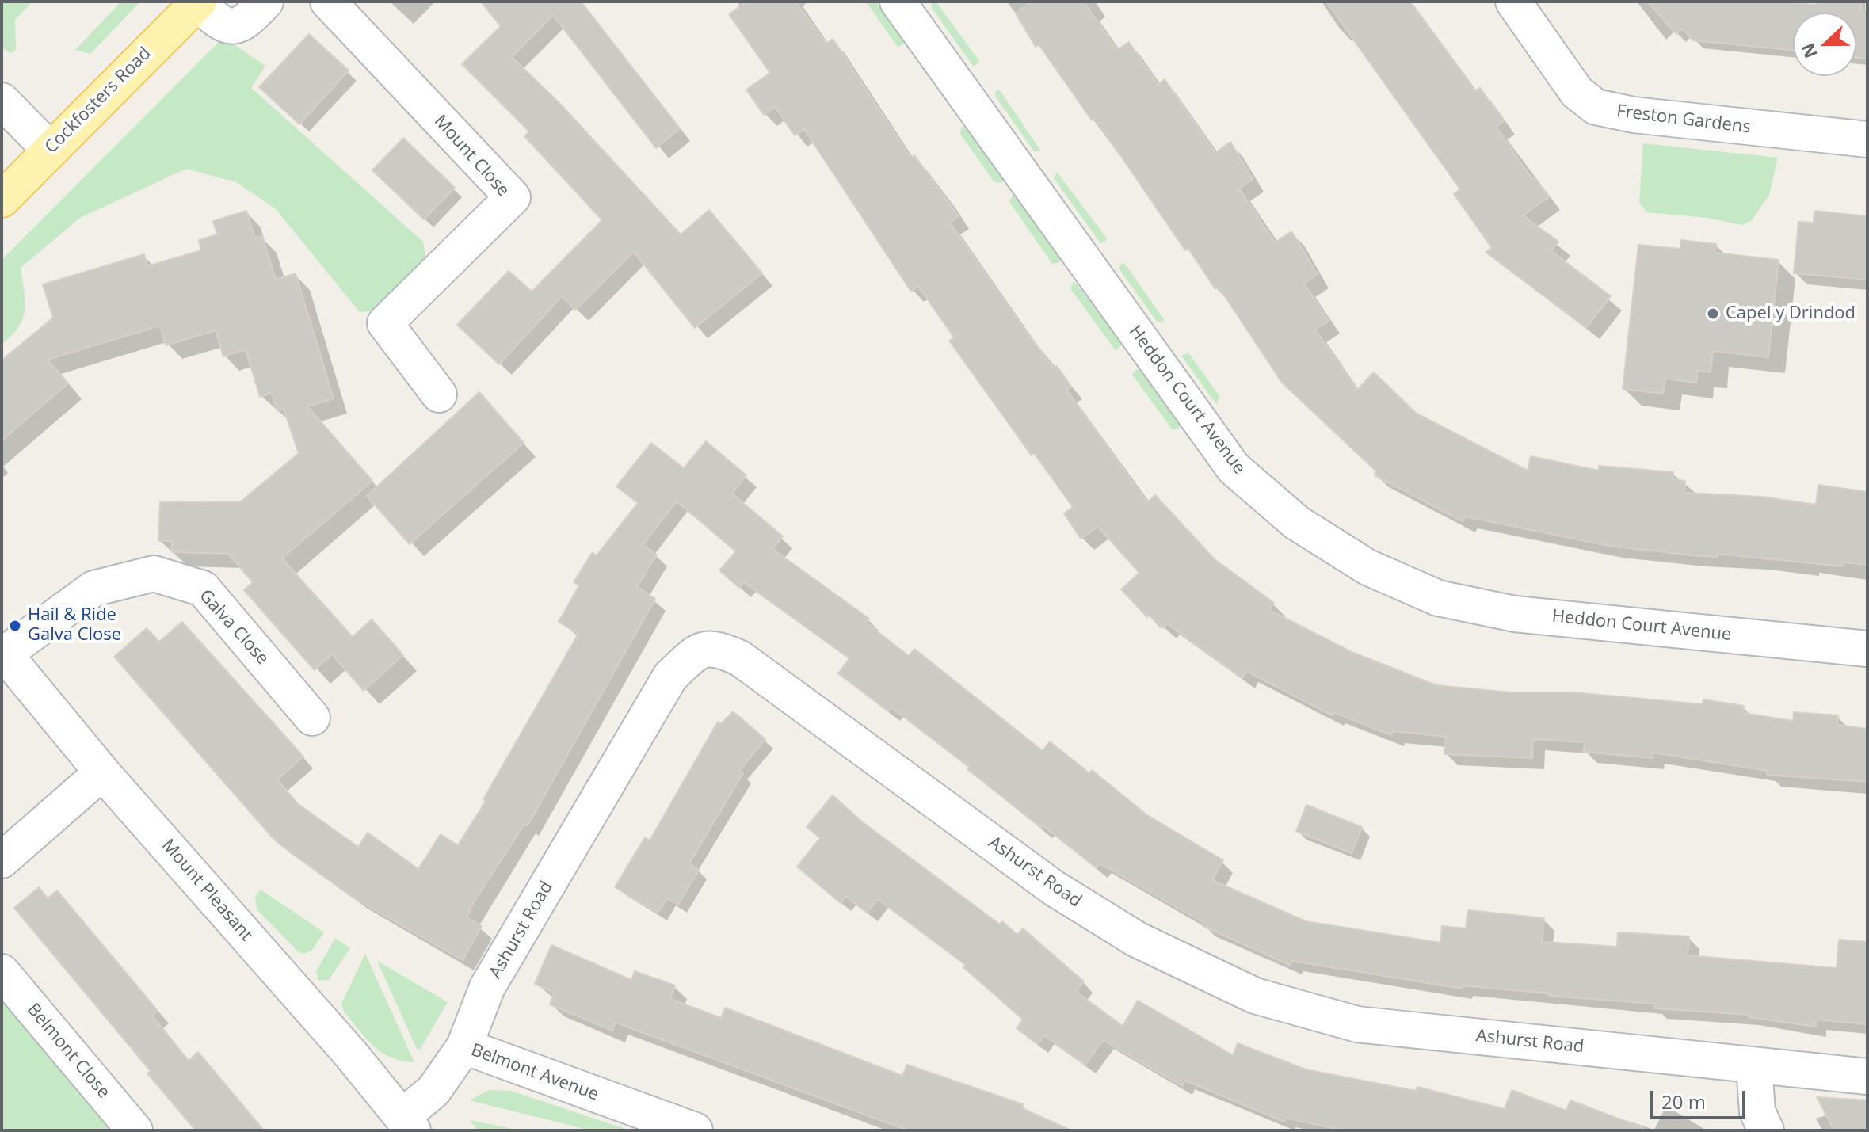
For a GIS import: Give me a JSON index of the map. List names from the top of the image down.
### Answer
{
  "streets": {
    "main road": ["Cockfosters Road"],
    "street": [
      "Freston Gardens",
      "Mount Close",
      "Heddon Court Avenue",
      "Galva Close",
      "Ashurst Road",
      "Mount Pleasant",
      "Belmont Close",
      "Belmont Avenue"
    ]
  },
  "crossings": [
    ["Galva Close", "Mount Pleasant"],
    ["Ashurst Road", "Belmont Avenue"],
    ["Mount Pleasant", "Belmont Avenue"]
  ],
  "places": ["Capel y Drindod", "Hail & Ride Galva Close"],
  "scale_bar": "20 m",
  "north": "left"
}
